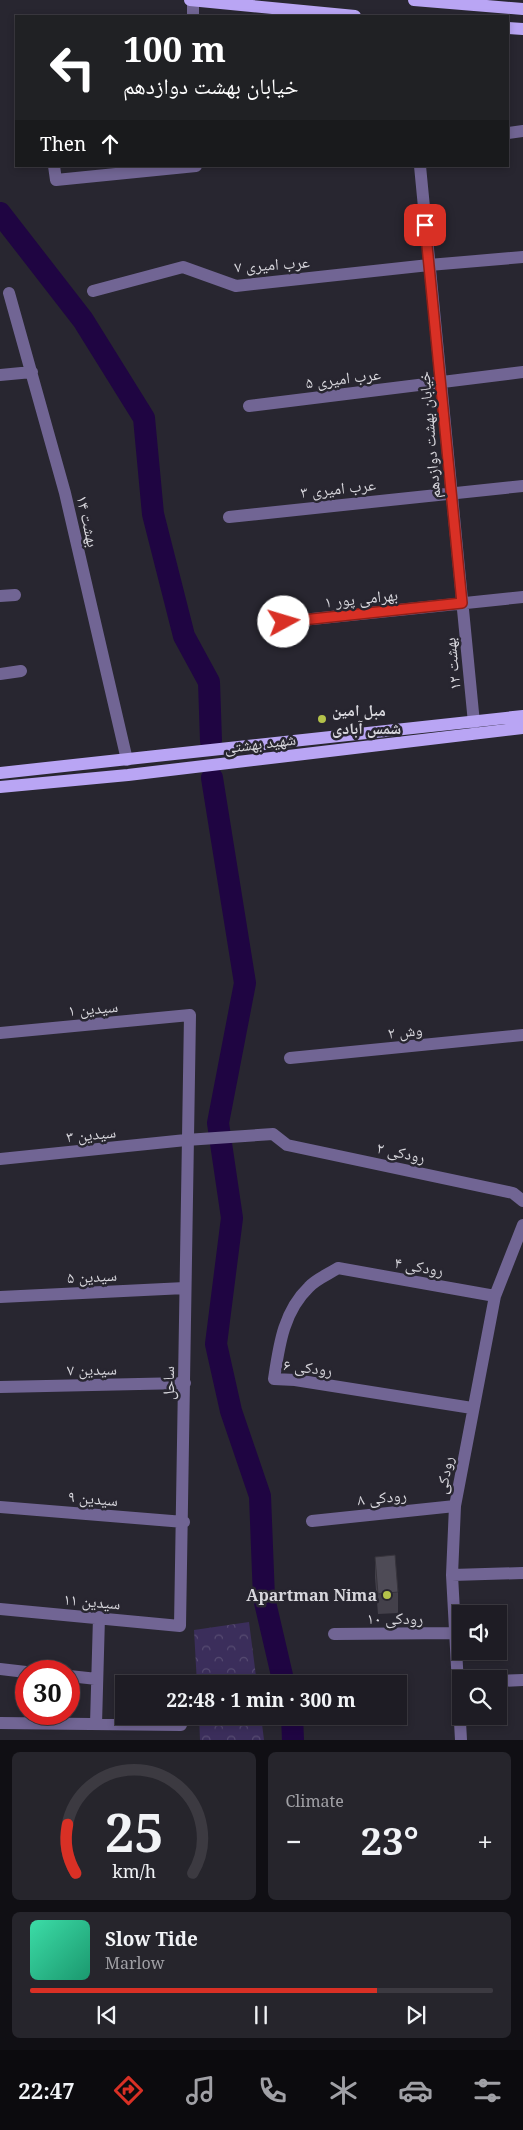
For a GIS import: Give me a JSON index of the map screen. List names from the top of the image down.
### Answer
{
  "streets": {
    "main road": ["شهید بهشتی"],
    "street": [
      "۷ عرب امیری",
      "۵ عرب امیری",
      "خیابان بهشت دوازدهم",
      "۳ عرب امیری",
      "بهشت ۱۴",
      "۱ بهرامی پور",
      "۱۲ بهشت",
      "سیدین ۱",
      "وش ۲",
      "سیدین ۳",
      "رودکی ۲",
      "رودکی ۴",
      "سیدین ۵",
      "رودکی ۶",
      "سیدین ۷",
      "ساحل",
      "رودکی",
      "رودکی ۸",
      "۹ سیدین",
      "۱۱ سیدین",
      "رودکی ۱۰"
    ]
  },
  "crossings": [
    ["۷ عرب امیری", "خیابان بهشت دوازدهم"],
    ["۵ عرب امیری", "خیابان بهشت دوازدهم"],
    ["خیابان بهشت دوازدهم", "۳ عرب امیری"],
    ["خیابان بهشت دوازدهم", "۱ بهرامی پور"],
    ["خیابان بهشت دوازدهم", "۱۲ بهشت"],
    ["بهشت ۱۴", "شهید بهشتی"],
    ["۱ بهرامی پور", "۱۲ بهشت"],
    ["۱۲ بهشت", "شهید بهشتی"],
    ["سیدین ۱", "ساحل"],
    ["سیدین ۳", "رودکی ۲"],
    ["سیدین ۳", "ساحل"],
    ["رودکی ۴", "رودکی ۶"],
    ["رودکی ۴", "رودکی"],
    ["سیدین ۵", "ساحل"],
    ["رودکی ۶", "رودکی"],
    ["سیدین ۷", "ساحل"],
    ["ساحل", "۹ سیدین"],
    ["ساحل", "۱۱ سیدین"],
    ["رودکی", "رودکی ۸"]
  ],
  "places": ["مبل امین شمس آبادی", "Apartman Nima"],
  "page": {
    "turn": ["100 m", "خیابان بهشت دوازدهم"],
    "then": "Then",
    "limit": "30",
    "trip": "22:48 · 1 min · 300 m",
    "tile": "Climate",
    "heat": ["−", "23°", "+"],
    "song": ["Slow Tide", "Marlow"],
    "tabs": "22:47",
    "gauge": ["25", "km/h"]
  }
}
